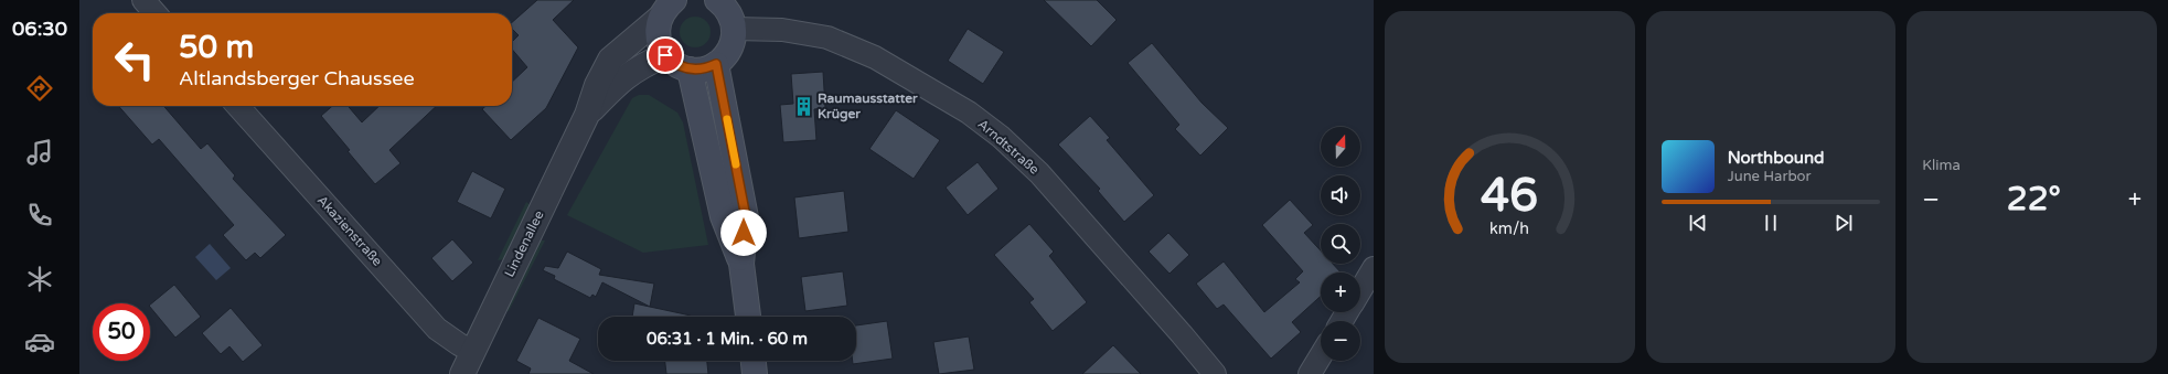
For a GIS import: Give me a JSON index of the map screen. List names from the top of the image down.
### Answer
{
  "streets": {
    "street": ["Arndtstraße", "Akazienstraße", "Lindenallee"]
  },
  "crossings": [
    ["Akazienstraße", "Lindenallee"]
  ],
  "places": {
    "building": ["Raumausstatter Krüger"]
  },
  "north": "top",
  "page": {
    "tabs": "06:30",
    "tile": "Klima",
    "turn": ["50 m", "Altlandsberger Chaussee"],
    "map_buttons": ["+", "−"],
    "song": ["Northbound", "June Harbor"],
    "heat": ["−", "22°", "+"],
    "limit": "50",
    "trip": "06:31 · 1 Min. · 60 m",
    "gauge": ["46", "km/h"]
  }
}
